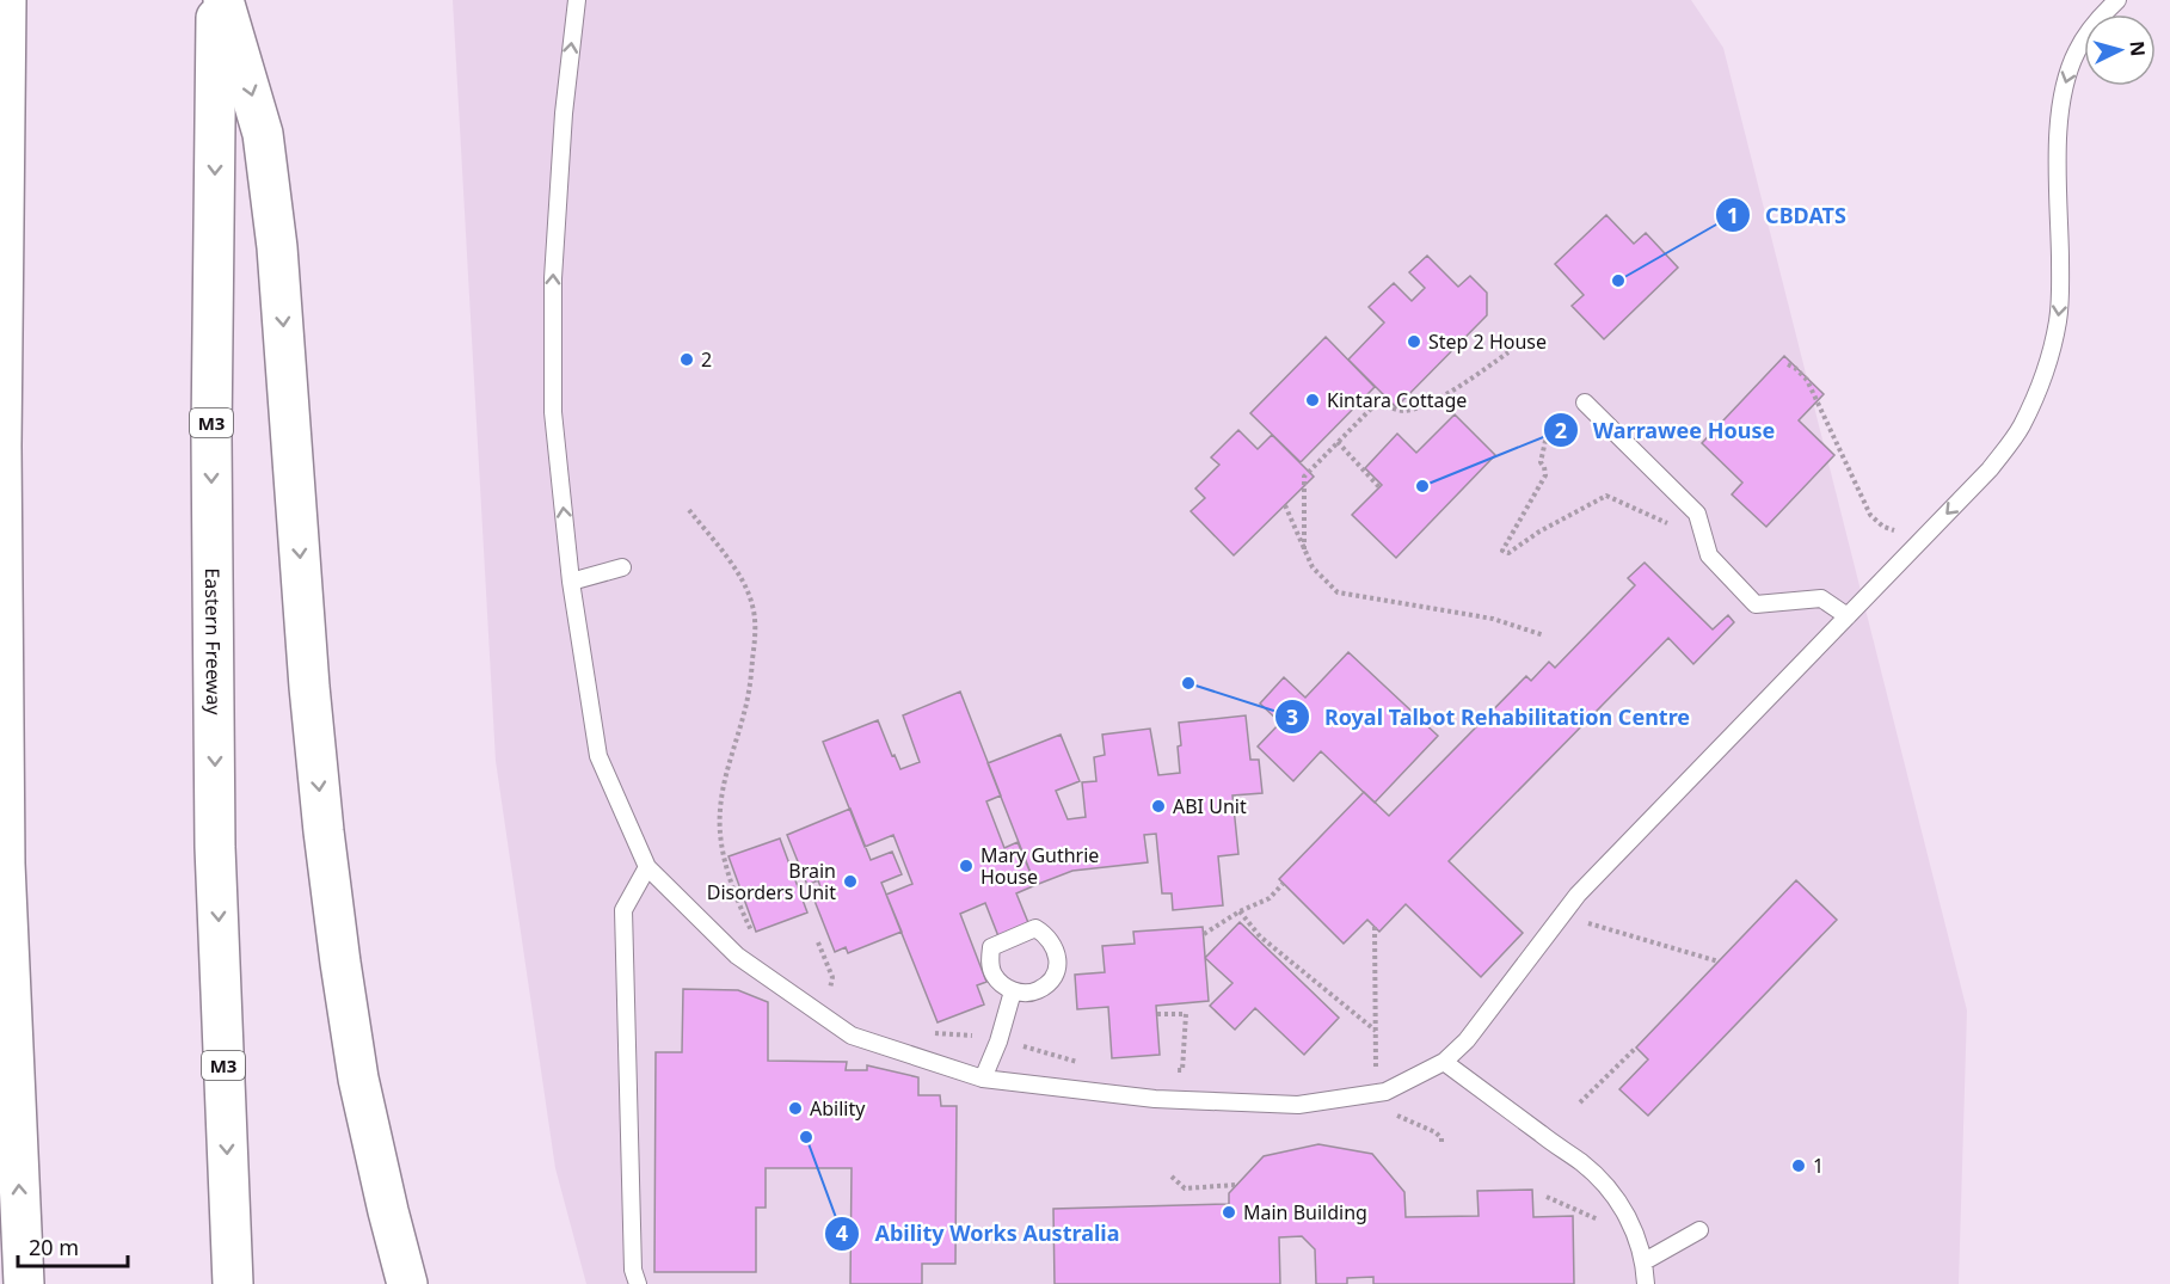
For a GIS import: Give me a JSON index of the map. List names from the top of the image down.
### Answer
{
  "streets": {
    "highway": ["M3", "Eastern Freeway"]
  },
  "places": [
    "CBDATS",
    "Step 2 House",
    "2",
    "Kintara Cottage",
    "Warrawee House",
    "Royal Talbot Rehabilitation Centre",
    "ABI Unit",
    "Mary Guthrie House",
    "Brain Disorders Unit",
    "Ability",
    "Ability Works Australia",
    "1",
    "Main Building"
  ],
  "scale_bar": "20 m",
  "north": "right"
}
